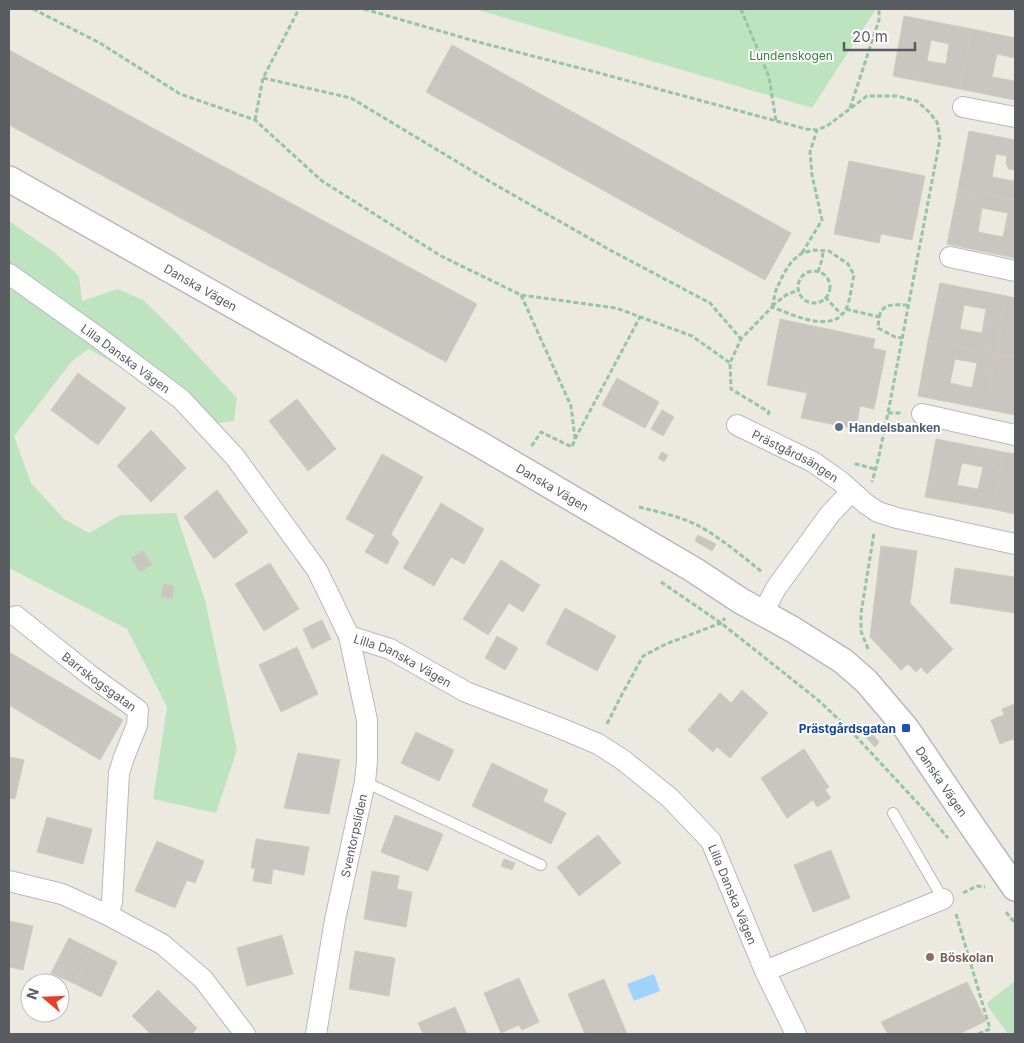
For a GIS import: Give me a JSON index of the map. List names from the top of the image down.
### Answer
{
  "streets": {
    "street": [
      "Danska Vägen",
      "Lilla Danska Vägen",
      "Prästgårdsängen",
      "Barrskogsgatan",
      "Sventorpsliden"
    ]
  },
  "crossings": [
    ["Lilla Danska Vägen", "Sventorpsliden"]
  ],
  "parks": ["Lundenskogen"],
  "places": {
    "other": ["Handelsbanken", "Böskolan"],
    "transit": ["Prästgårdsgatan"]
  },
  "scale_bar": "20 m",
  "north": "left"
}
